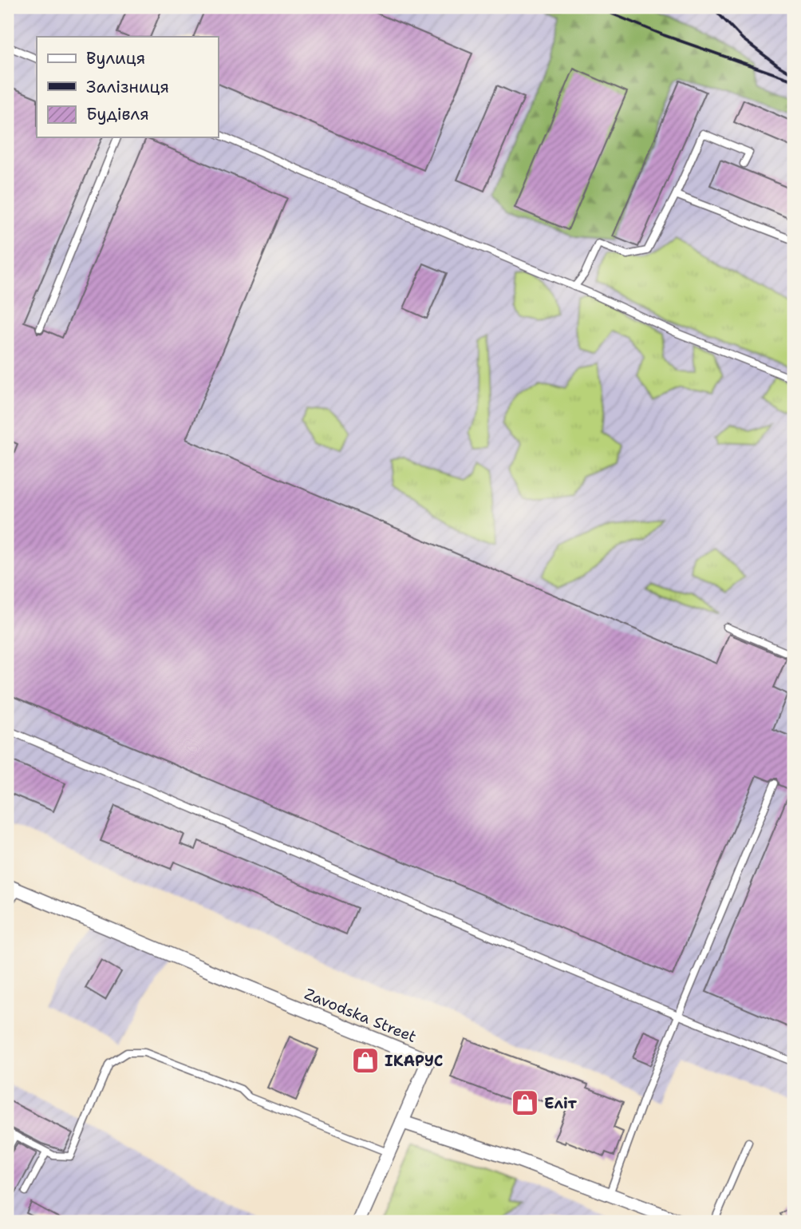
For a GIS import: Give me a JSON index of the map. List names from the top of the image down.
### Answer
{
  "streets": {
    "street": ["Zavodska Street"]
  },
  "places": {
    "shop": ["ІКАРУС", "Еліт"]
  },
  "legend": ["Вулиця", "Залізниця", "Будівля"]
}
